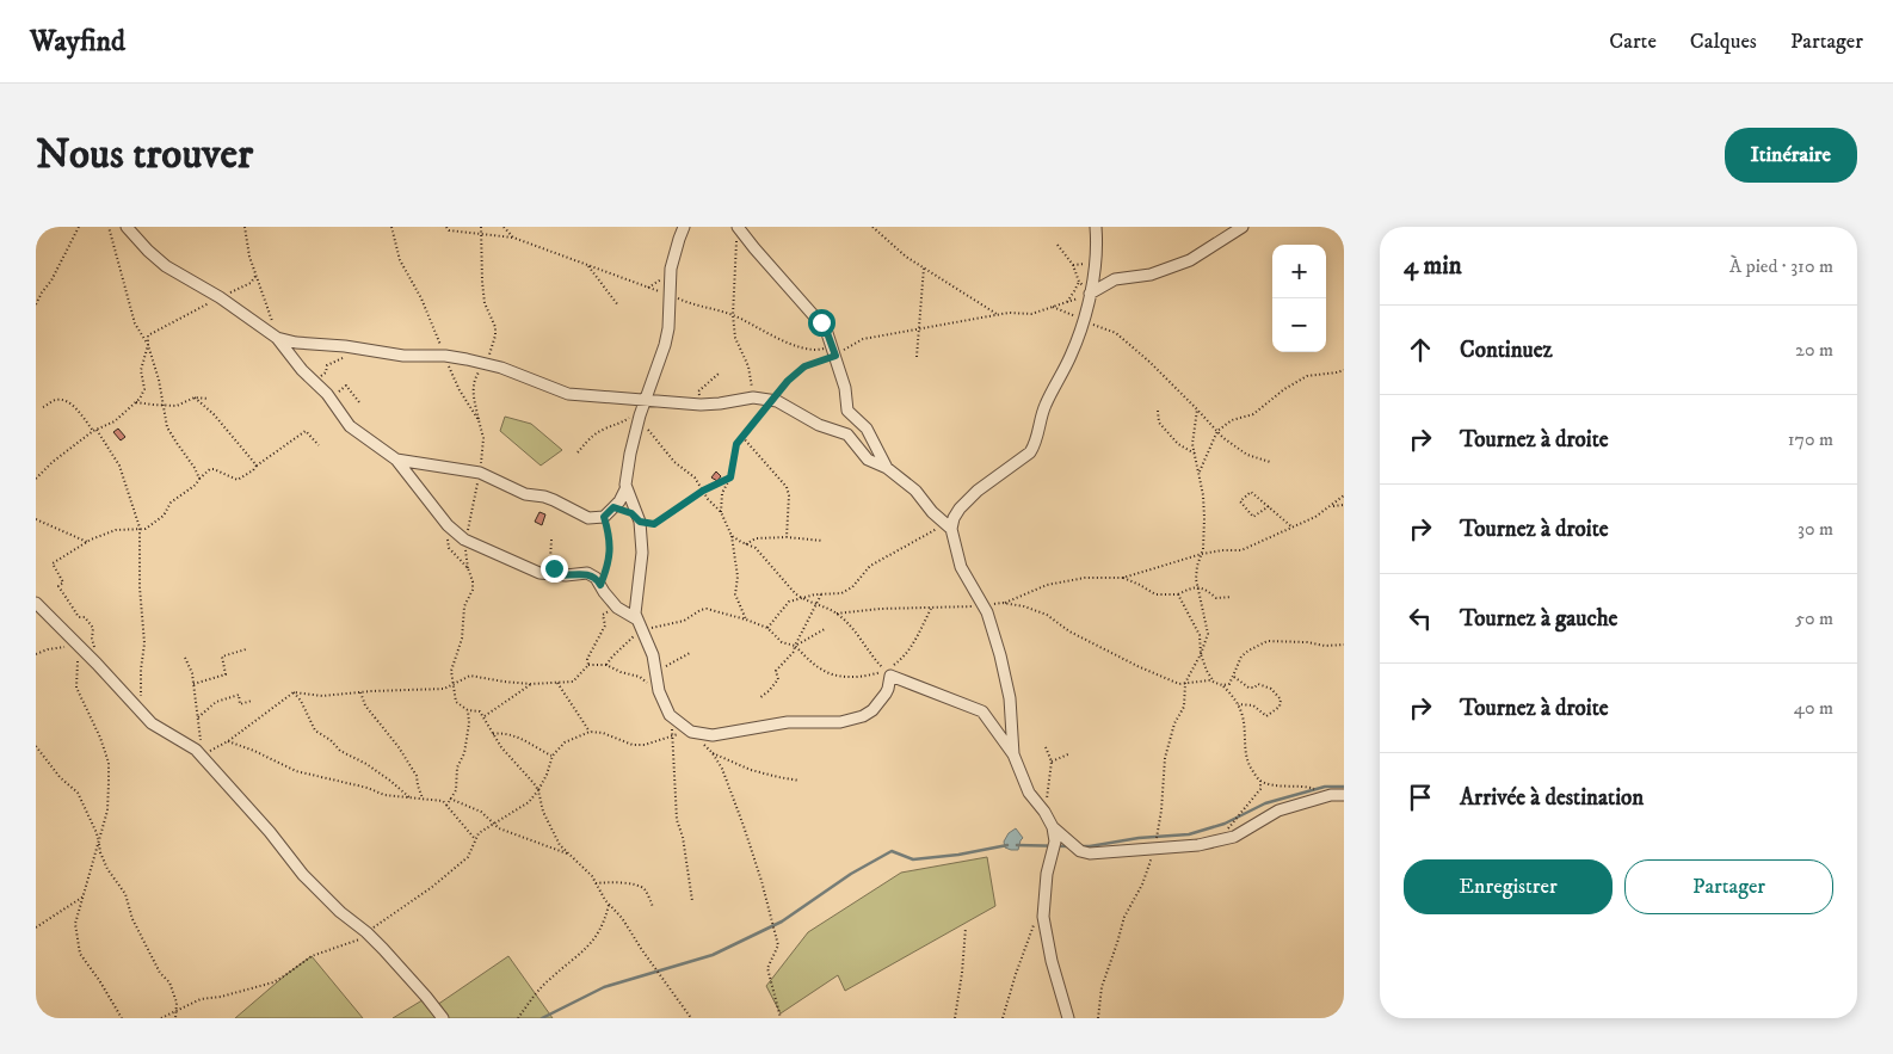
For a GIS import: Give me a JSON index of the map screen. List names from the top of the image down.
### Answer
{
  "page": {
    "header": "Wayfind",
    "nav": ["Carte", "Calques", "Partager"],
    "buttons": [
      "Itinéraire",
      ["Enregistrer", "Partager"]
    ],
    "title": "Nous trouver",
    "heading": ["4 min", "À pied · 310 m"],
    "map_buttons": ["+", "−"],
    "list": [
      ["Continuez", "20 m"],
      ["Tournez à droite", "170 m"],
      ["Tournez à droite", "30 m"],
      ["Tournez à gauche", "50 m"],
      ["Tournez à droite", "40 m"],
      "Arrivée à destination"
    ]
  }
}
